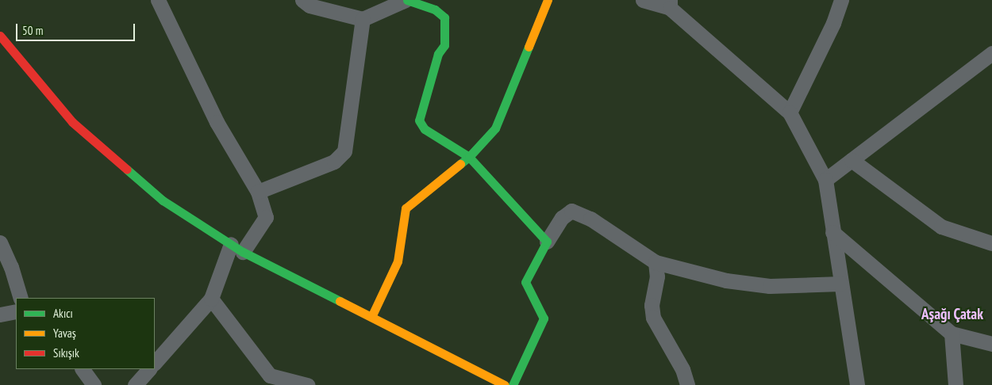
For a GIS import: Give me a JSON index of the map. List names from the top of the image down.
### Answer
{
  "districts": ["Aşağı Çatak"],
  "legend": ["Akıcı", "Yavaş", "Sıkışık"],
  "scale_bar": "50 m"
}
